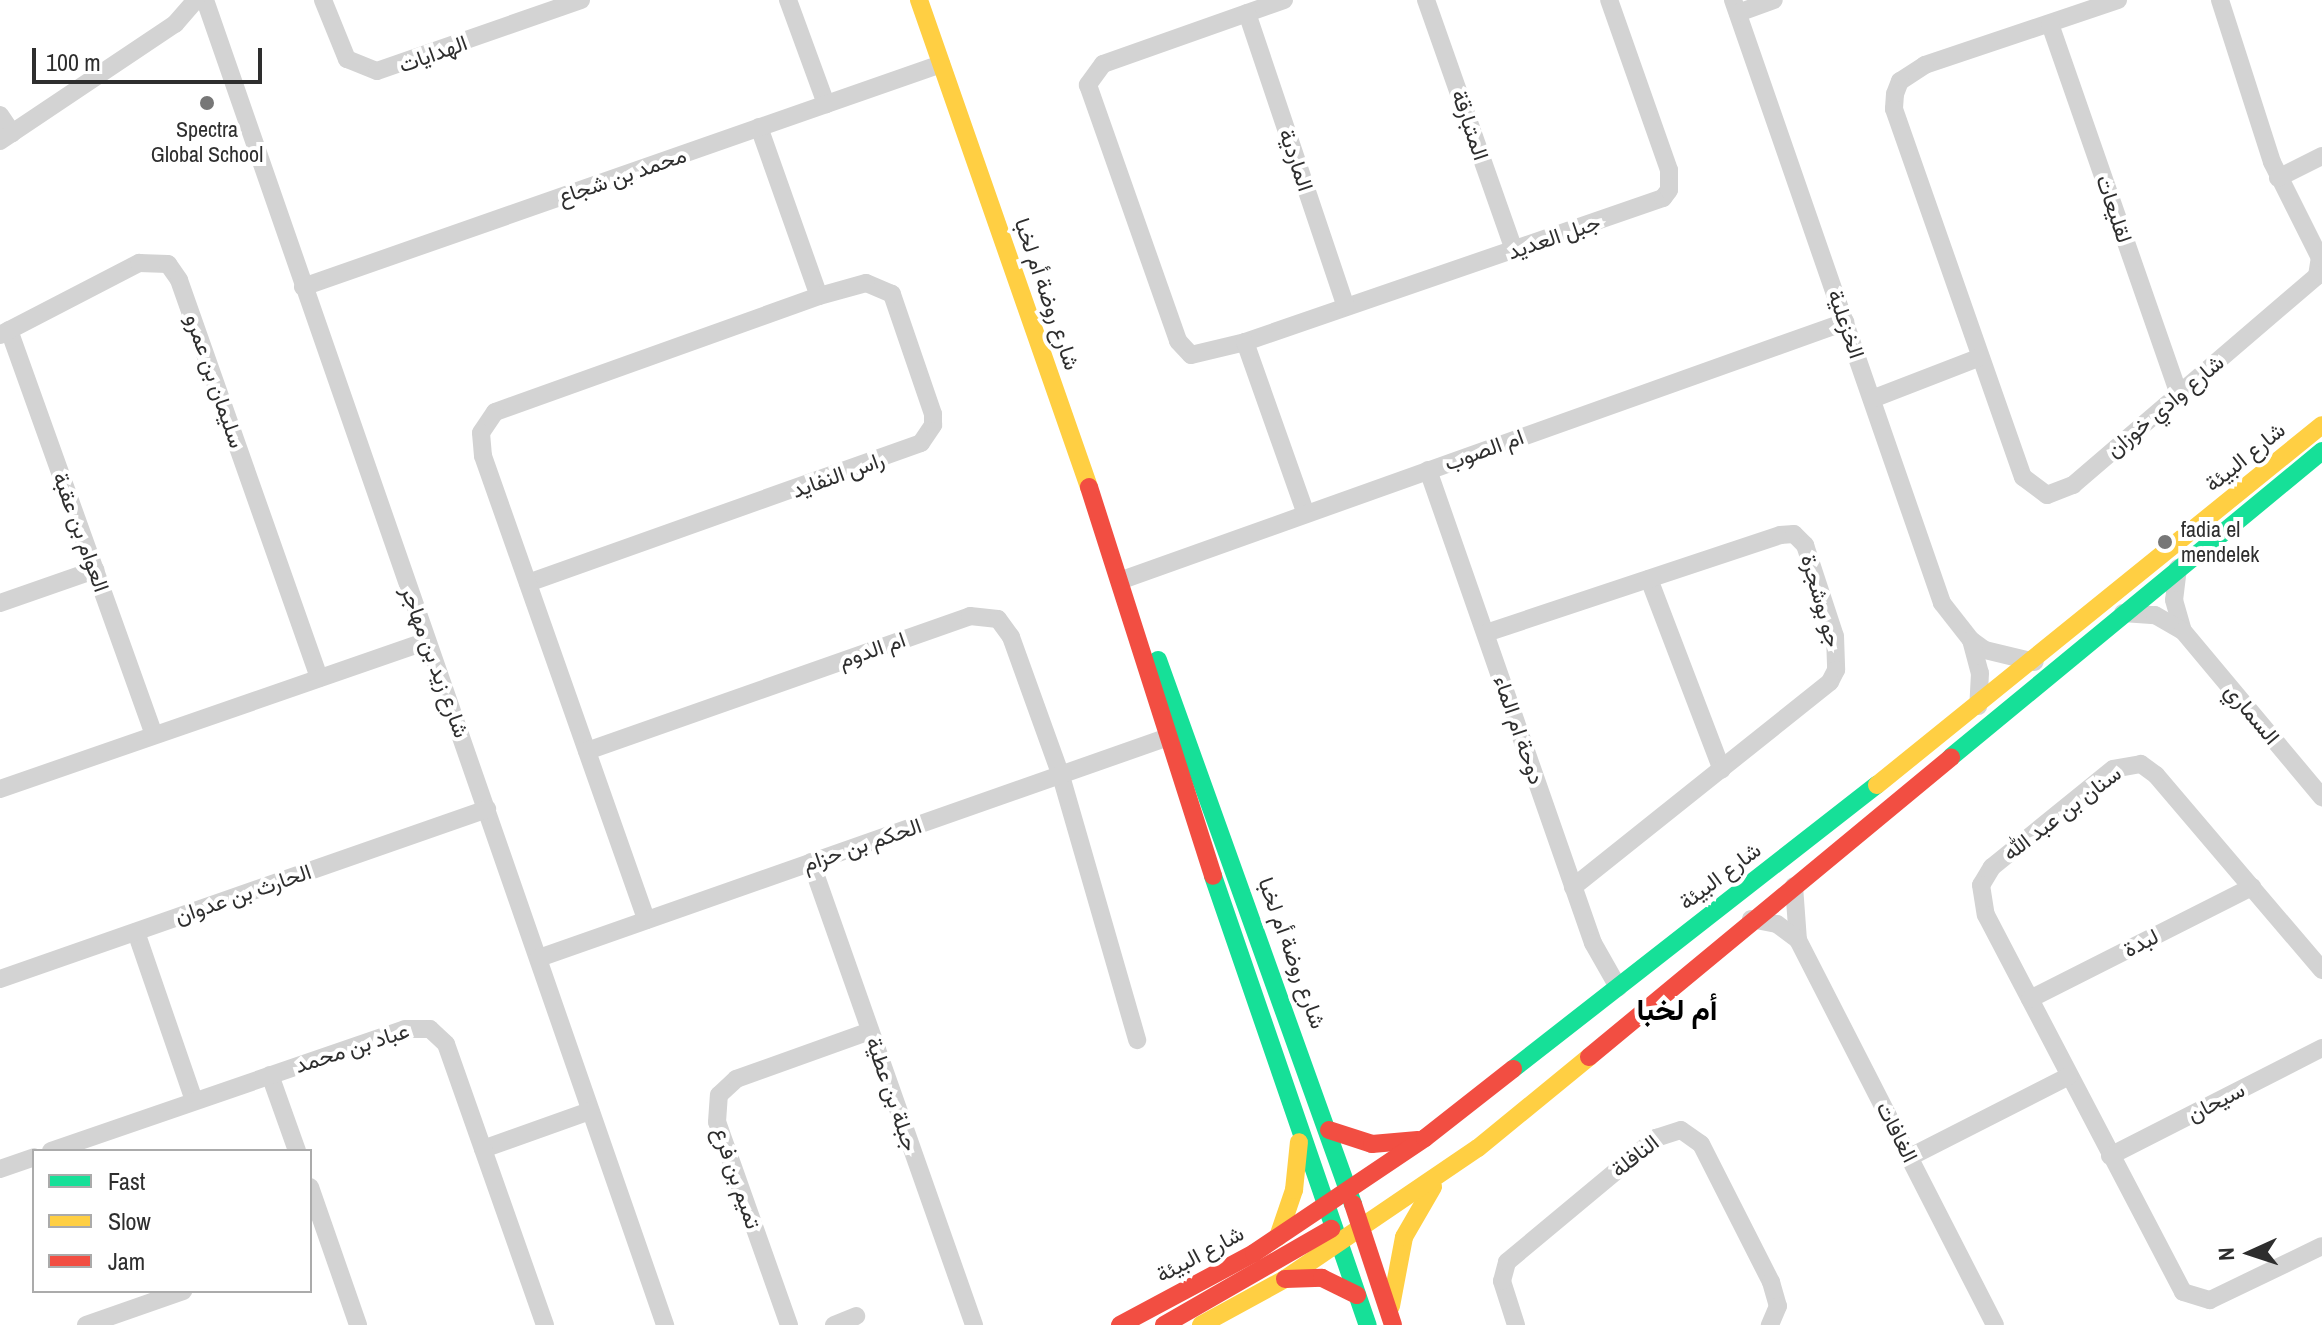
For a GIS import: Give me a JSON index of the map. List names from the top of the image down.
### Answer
{
  "streets": {
    "street": [
      "الهدايات",
      "المتبارقة",
      "الماردية",
      "محمد بن شجاع",
      "لقليعات",
      "جبل العديد",
      "شارع روضة أم لخبا",
      "الخزعلية",
      "سليمان بن عمرو",
      "شارع وادي خوزان",
      "ام الصوب",
      "شارع البيئة",
      "راس النفايد",
      "العوام بن عقبة",
      "جو بوشجرة",
      "ام الدوم",
      "شارع زيد بن مهاجر",
      "السماري",
      "دوحة ام الماء",
      "سنان بن عبد الله",
      "الحكم بن حزام",
      "الحارث بن عدوان",
      "لبدة",
      "عباد بن محمد",
      "جبلة بن عطية",
      "سيحان",
      "الغافات",
      "النافلة",
      "تميم بن فرع"
    ]
  },
  "crossings": [
    ["المتبارقة", "جبل العديد"],
    ["الماردية", "جبل العديد"],
    ["محمد بن شجاع", "شارع روضة أم لخبا"],
    ["محمد بن شجاع", "شارع زيد بن مهاجر"],
    ["لقليعات", "شارع وادي خوزان"],
    ["شارع روضة أم لخبا", "ام الصوب"],
    ["شارع روضة أم لخبا", "شارع البيئة"],
    ["شارع روضة أم لخبا", "الحكم بن حزام"],
    ["الخزعلية", "ام الصوب"],
    ["الخزعلية", "شارع البيئة"],
    ["سليمان بن عمرو", "العوام بن عقبة"],
    ["ام الصوب", "دوحة ام الماء"],
    ["شارع البيئة", "السماري"],
    ["شارع البيئة", "دوحة ام الماء"],
    ["شارع البيئة", "الغافات"],
    ["راس النفايد", "ام الدوم"],
    ["راس النفايد", "الحكم بن حزام"],
    ["جو بوشجرة", "دوحة ام الماء"],
    ["ام الدوم", "الحكم بن حزام"],
    ["شارع زيد بن مهاجر", "الحكم بن حزام"],
    ["شارع زيد بن مهاجر", "الحارث بن عدوان"],
    ["سنان بن عبد الله", "لبدة"],
    ["سنان بن عبد الله", "سيحان"],
    ["الحكم بن حزام", "جبلة بن عطية"],
    ["جبلة بن عطية", "تميم بن فرع"]
  ],
  "districts": ["أم لخبا"],
  "places": ["Spectra Global School", "fadia el mendelek"],
  "legend": ["Fast", "Slow", "Jam"],
  "scale_bar": "100 m",
  "north": "left"
}
